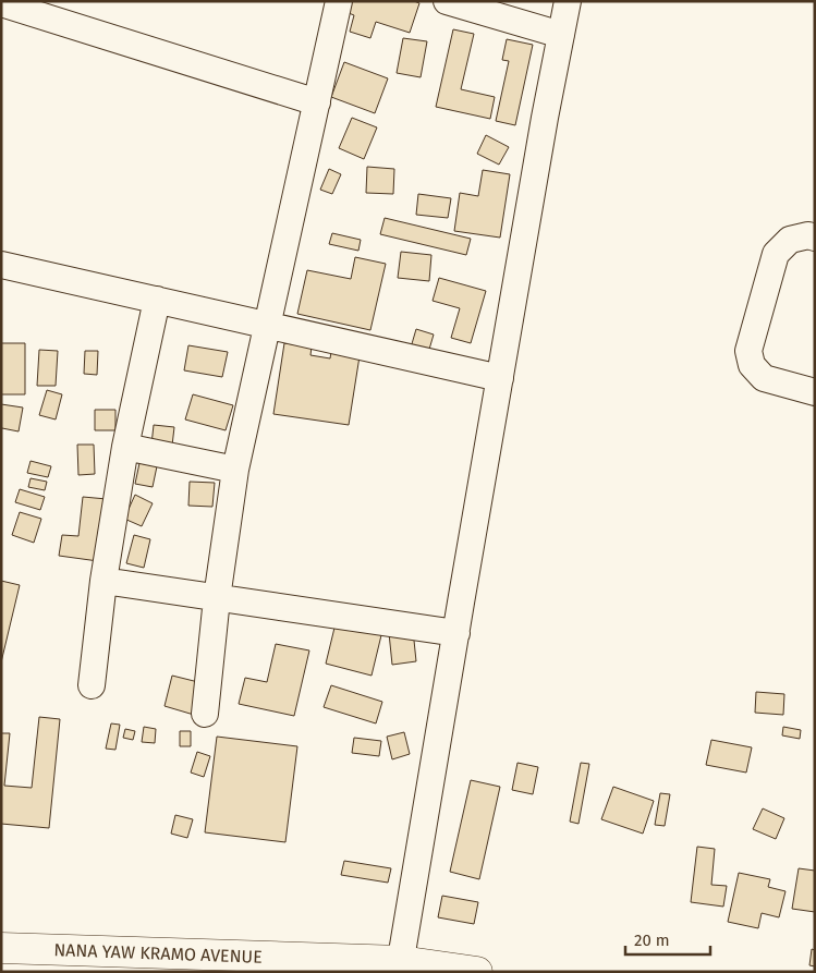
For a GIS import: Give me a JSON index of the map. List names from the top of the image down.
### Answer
{
  "streets": {
    "main road": ["NANA YAW KRAMO AVENUE"]
  },
  "scale_bar": "20 m"
}
